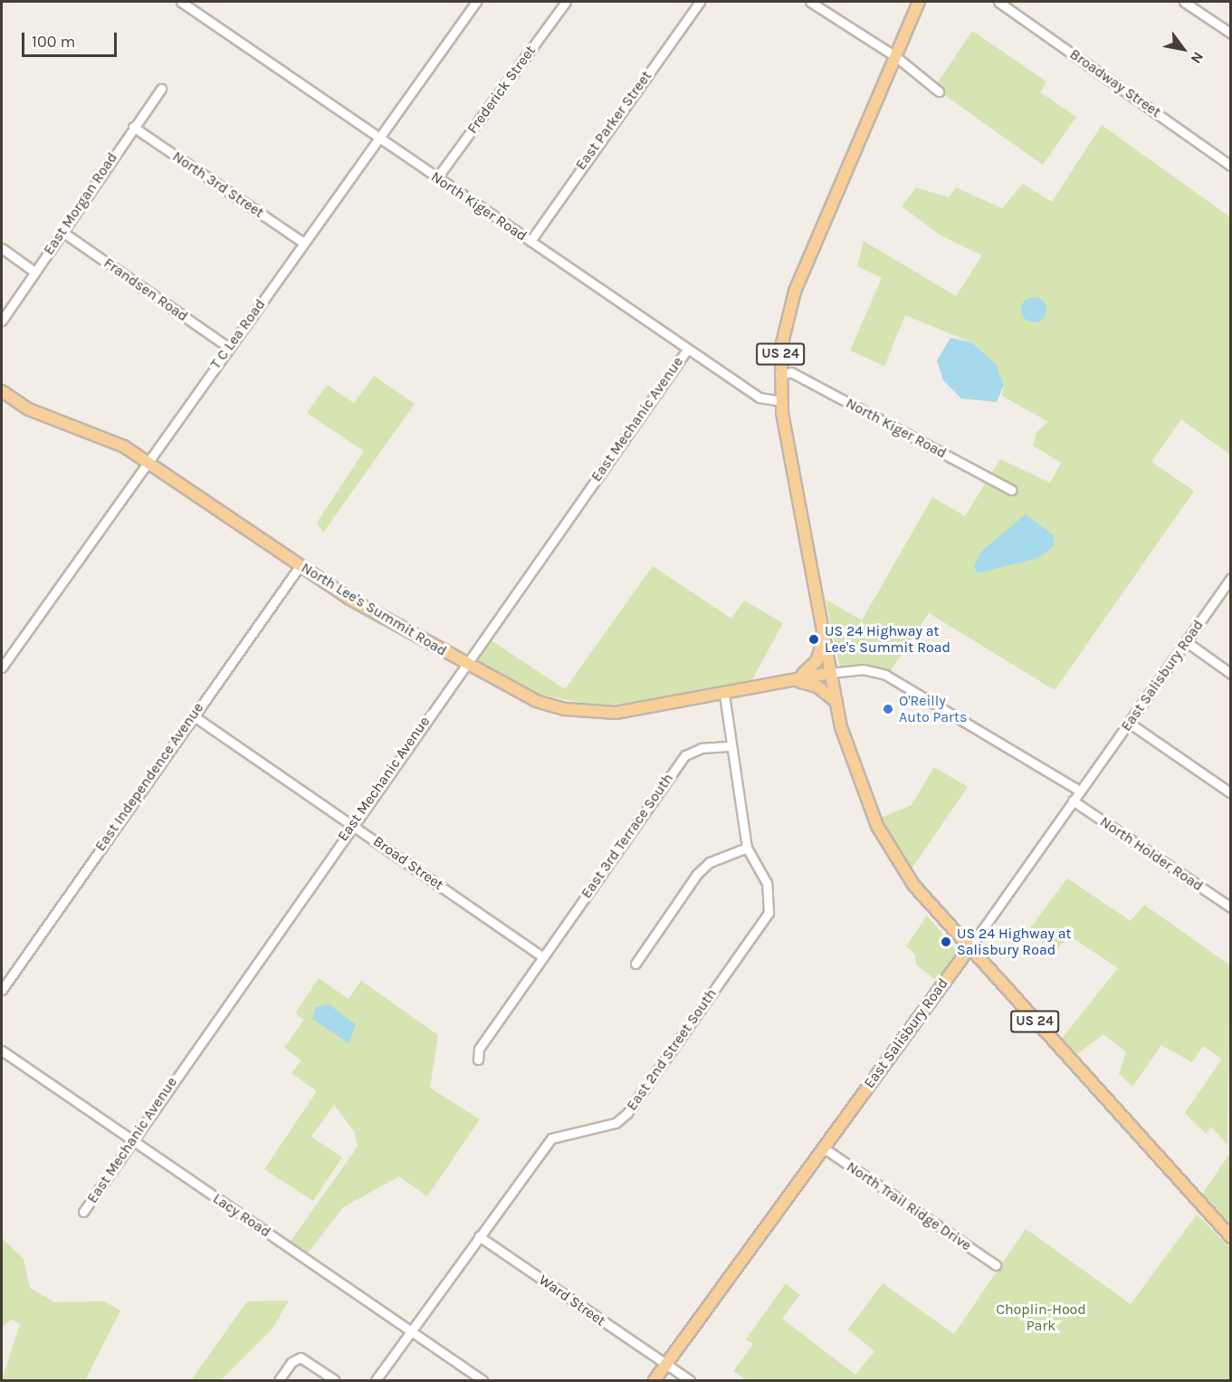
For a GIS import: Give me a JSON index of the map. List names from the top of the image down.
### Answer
{
  "streets": {
    "main road": ["US 24", "North Lee's Summit Road", "East Salisbury Road"],
    "street": [
      "Broadway Street",
      "Frederick Street",
      "East Parker Street",
      "North 3rd Street",
      "East Morgan Road",
      "North Kiger Road",
      "Frandsen Road",
      "T C Lea Road",
      "East Mechanic Avenue",
      "East Independence Avenue",
      "East 3rd Terrace South",
      "North Holder Road",
      "Broad Street",
      "East 2nd Street South",
      "North Trail Ridge Drive",
      "Lacy Road",
      "Ward Street"
    ]
  },
  "crossings": [
    ["Frederick Street", "North Kiger Road"],
    ["East Parker Street", "North Kiger Road"],
    ["North 3rd Street", "East Morgan Road"],
    ["North 3rd Street", "T C Lea Road"],
    ["East Morgan Road", "Frandsen Road"],
    ["North Kiger Road", "T C Lea Road"],
    ["North Kiger Road", "US 24"],
    ["North Kiger Road", "East Mechanic Avenue"],
    ["Frandsen Road", "T C Lea Road"],
    ["T C Lea Road", "North Lee's Summit Road"],
    ["US 24", "North Lee's Summit Road"],
    ["US 24", "East Salisbury Road"],
    ["East Mechanic Avenue", "North Lee's Summit Road"],
    ["East Mechanic Avenue", "Broad Street"],
    ["East Mechanic Avenue", "Lacy Road"],
    ["North Lee's Summit Road", "East Independence Avenue"],
    ["North Lee's Summit Road", "East 2nd Street South"],
    ["East Salisbury Road", "North Holder Road"],
    ["East Salisbury Road", "North Trail Ridge Drive"],
    ["East Salisbury Road", "Ward Street"],
    ["East Independence Avenue", "Broad Street"],
    ["East 3rd Terrace South", "Broad Street"],
    ["East 3rd Terrace South", "East 2nd Street South"],
    ["East 2nd Street South", "Lacy Road"],
    ["East 2nd Street South", "Ward Street"]
  ],
  "parks": ["Choplin-Hood Park"],
  "places": ["US 24 Highway at Lee's Summit Road", "O'Reilly Auto Parts", "US 24 Highway at Salisbury Road"],
  "scale_bar": "100 m",
  "north": "bottom right"
}
